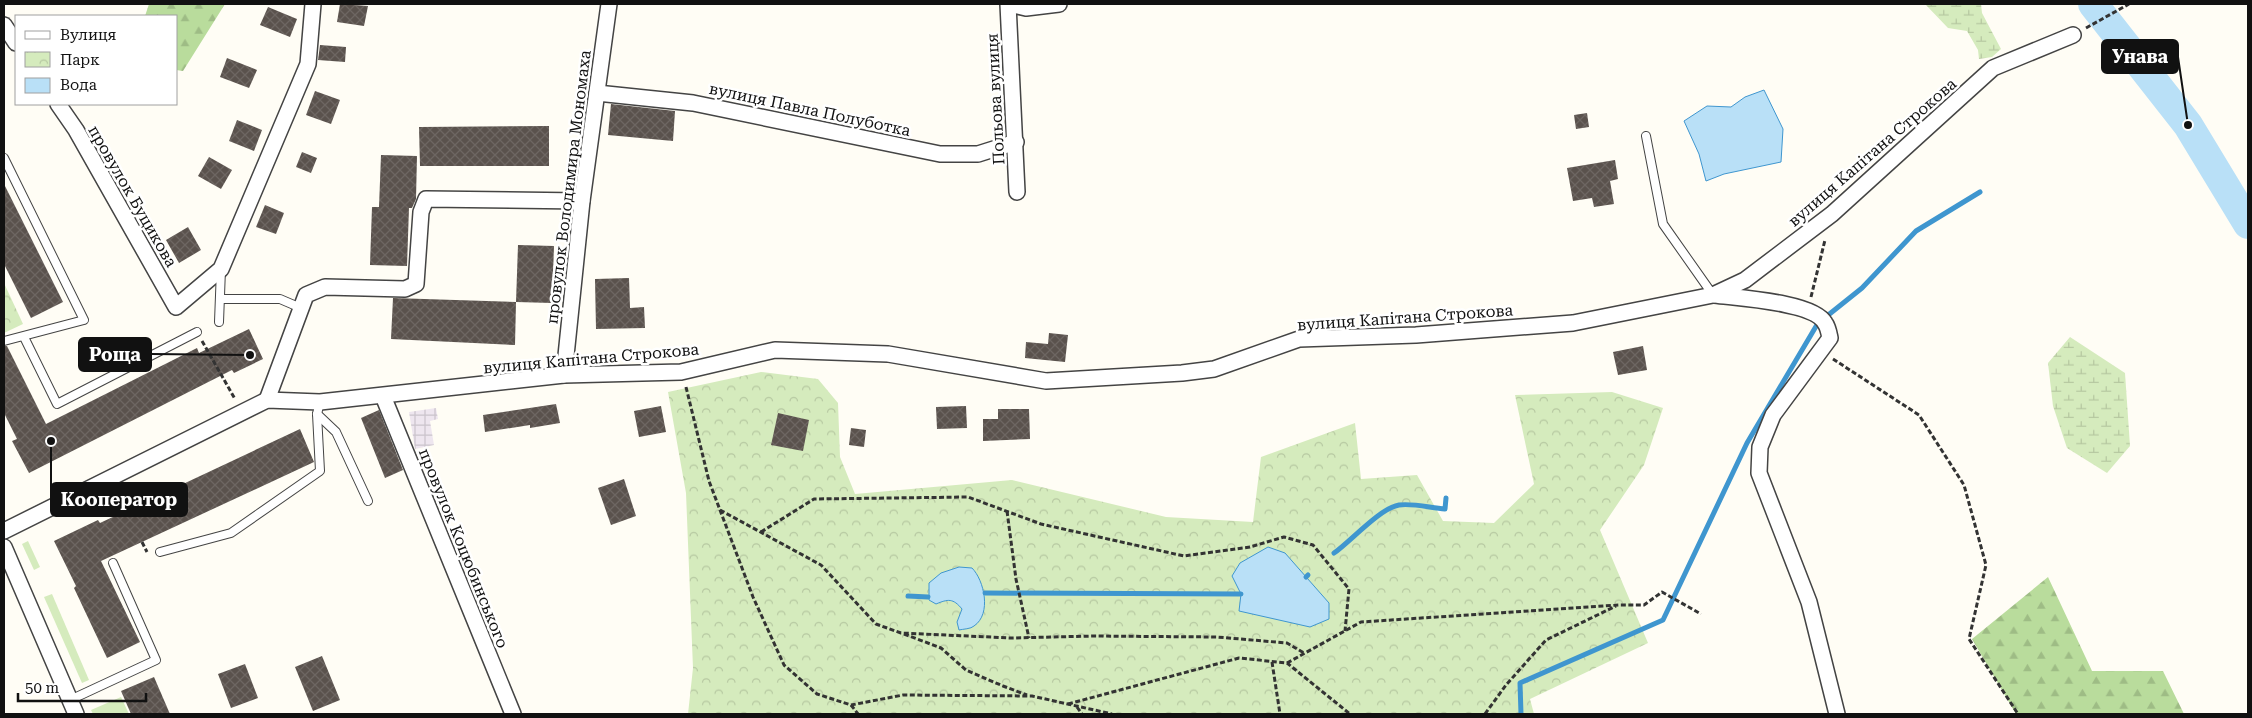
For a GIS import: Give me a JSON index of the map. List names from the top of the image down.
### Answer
{
  "streets": {
    "street": [
      "Польова вулиця",
      "вулиця Павла Полуботка",
      "вулиця Капітана Строкова",
      "провулок Володимира Мономаха",
      "провулок Буцикова",
      "провулок Коцюбинського"
    ]
  },
  "crossings": [
    ["Польова вулиця", "вулиця Павла Полуботка"],
    ["вулиця Павла Полуботка", "провулок Володимира Мономаха"],
    ["вулиця Капітана Строкова", "провулок Володимира Мономаха"],
    ["вулиця Капітана Строкова", "провулок Коцюбинського"]
  ],
  "places": ["Унава", "Роща", "Кооператор"],
  "legend": ["Вулиця", "Парк", "Вода"],
  "scale_bar": "50 m"
}
